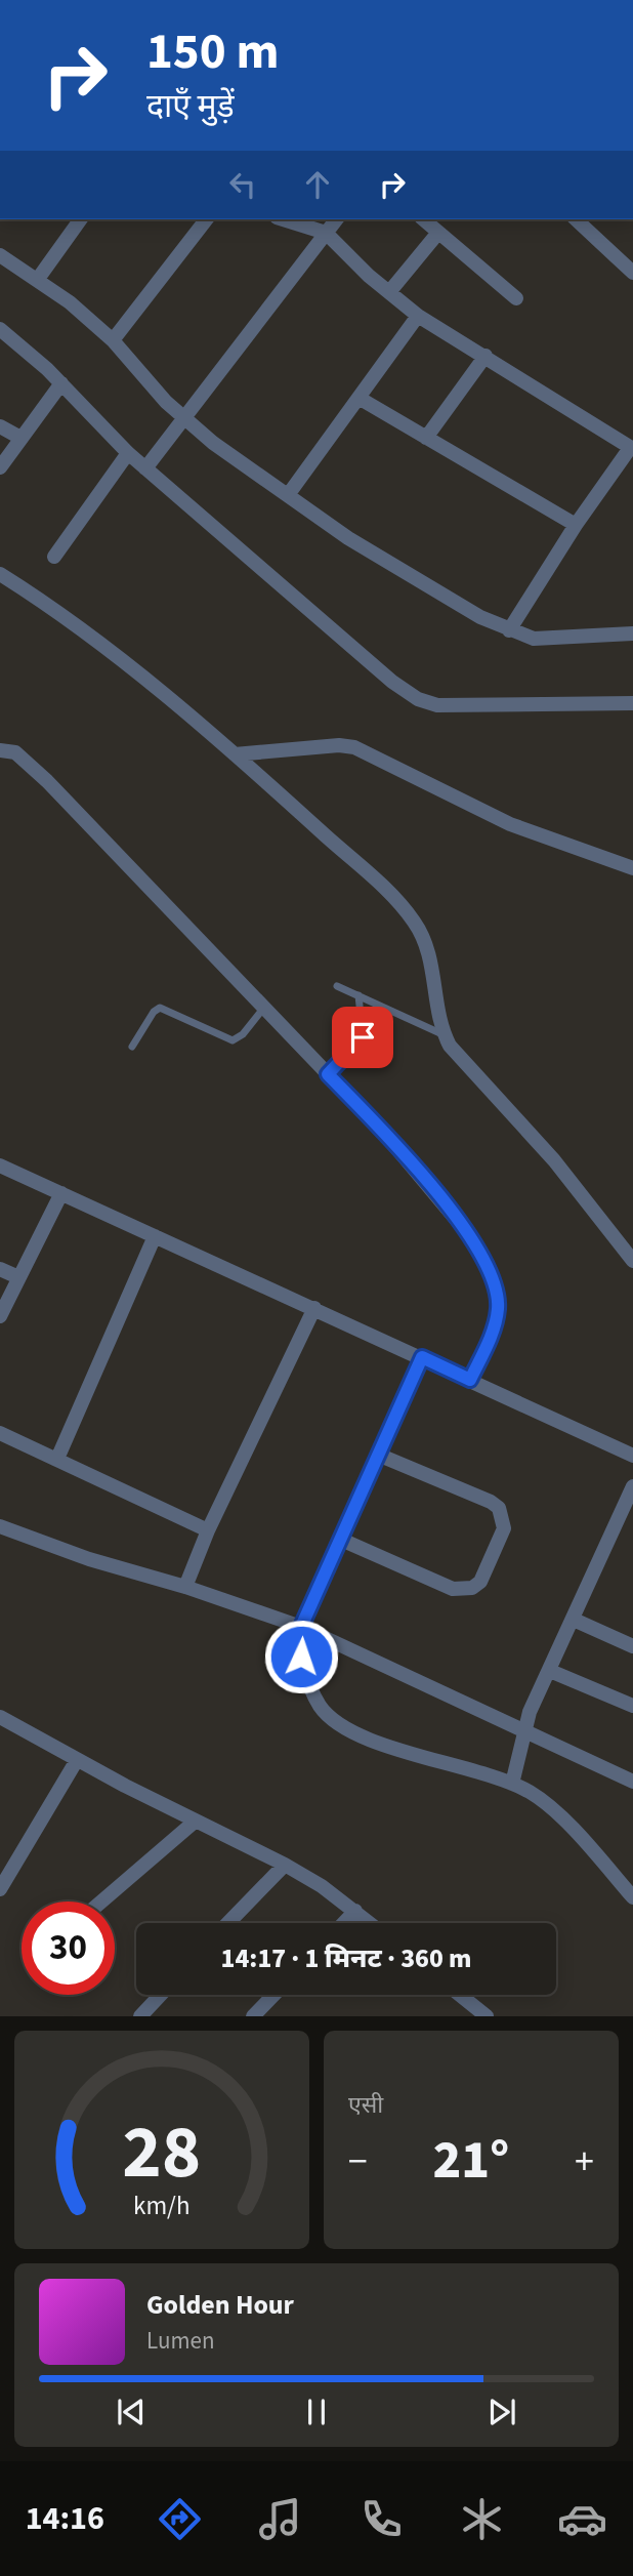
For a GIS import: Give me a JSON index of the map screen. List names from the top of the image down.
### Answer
{
  "page": {
    "turn": ["150 m", "दाएँ मुड़ें"],
    "limit": "30",
    "trip": "14:17 · 1 मिनट · 360 m",
    "tile": "एसी",
    "heat": ["−", "21°", "+"],
    "song": ["Golden Hour", "Lumen"],
    "tabs": "14:16",
    "gauge": ["28", "km/h"]
  }
}
